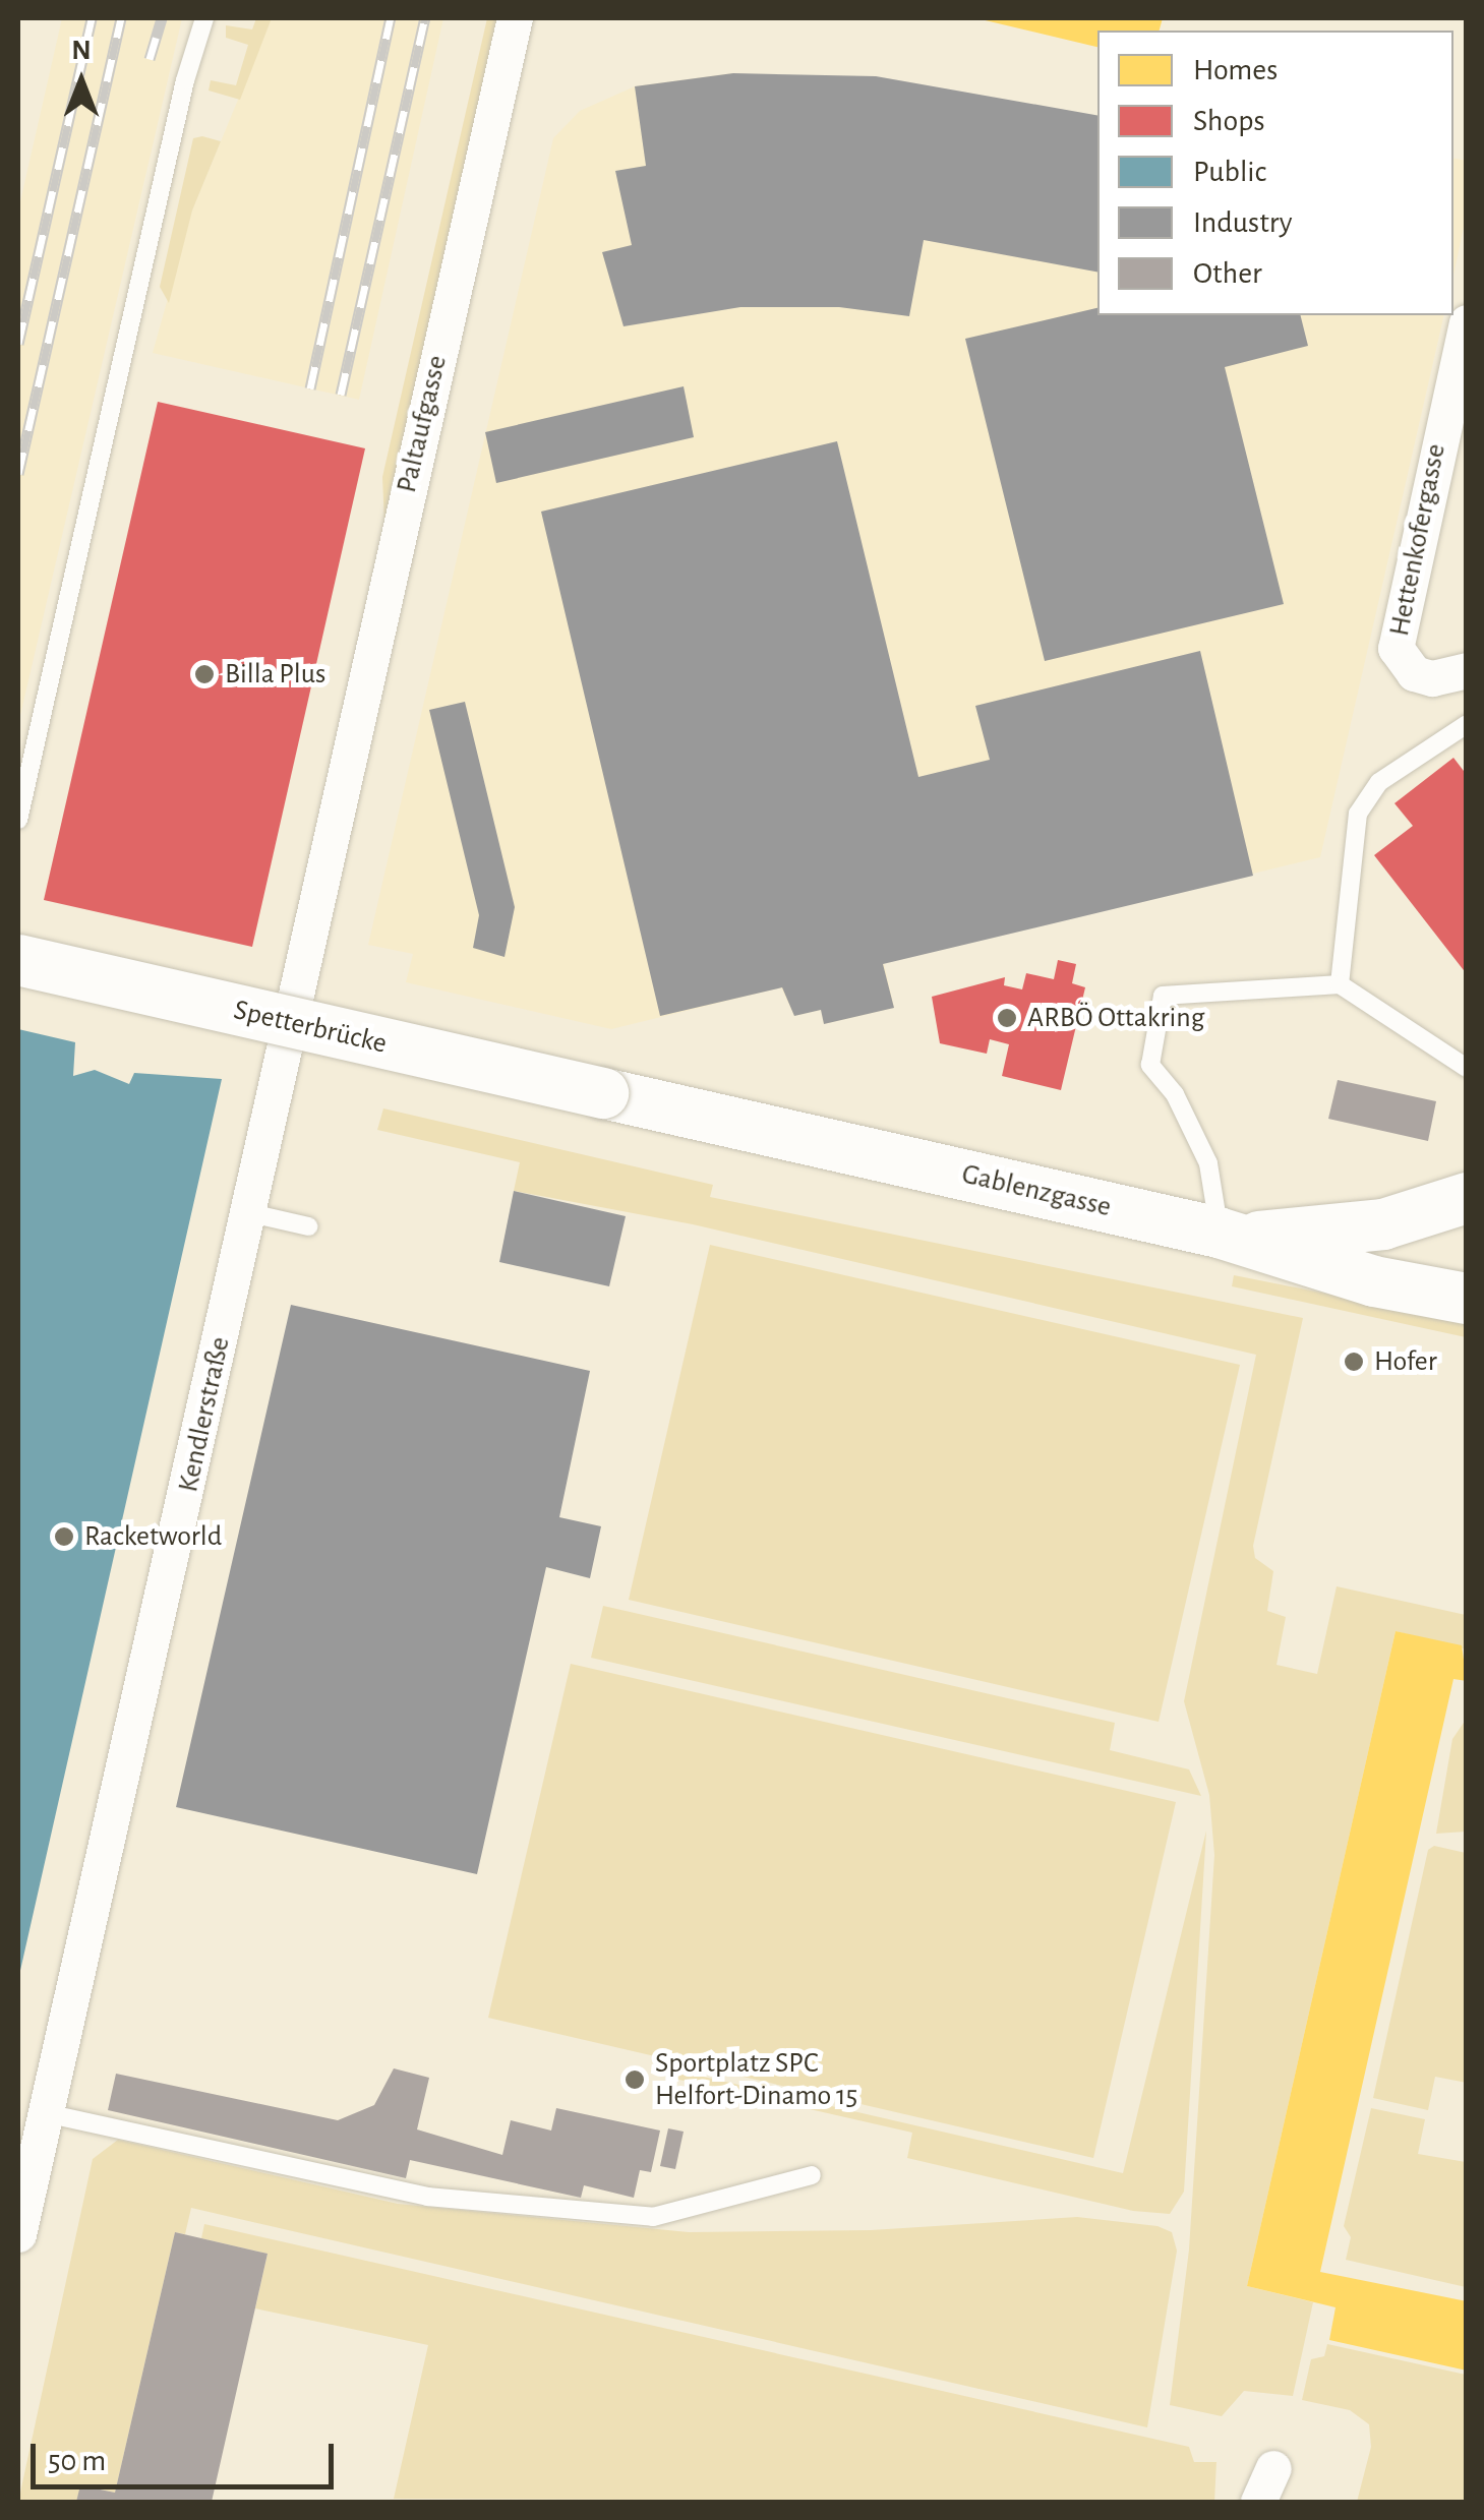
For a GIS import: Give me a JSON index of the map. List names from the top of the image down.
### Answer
{
  "streets": {
    "main road": ["Spetterbrücke", "Gablenzgasse"],
    "street": ["Paltaufgasse", "Hettenkofergasse", "Kendlerstraße"]
  },
  "crossings": [
    ["Paltaufgasse", "Kendlerstraße"],
    ["Spetterbrücke", "Gablenzgasse"]
  ],
  "places": [
    "Billa Plus",
    "ARBÖ Ottakring",
    "Hofer",
    "Racketworld",
    "Sportplatz SPC Helfort-Dinamo 15"
  ],
  "legend": [
    "Homes",
    "Shops",
    "Public",
    "Industry",
    "Other"
  ],
  "scale_bar": "50 m",
  "north": "top"
}
